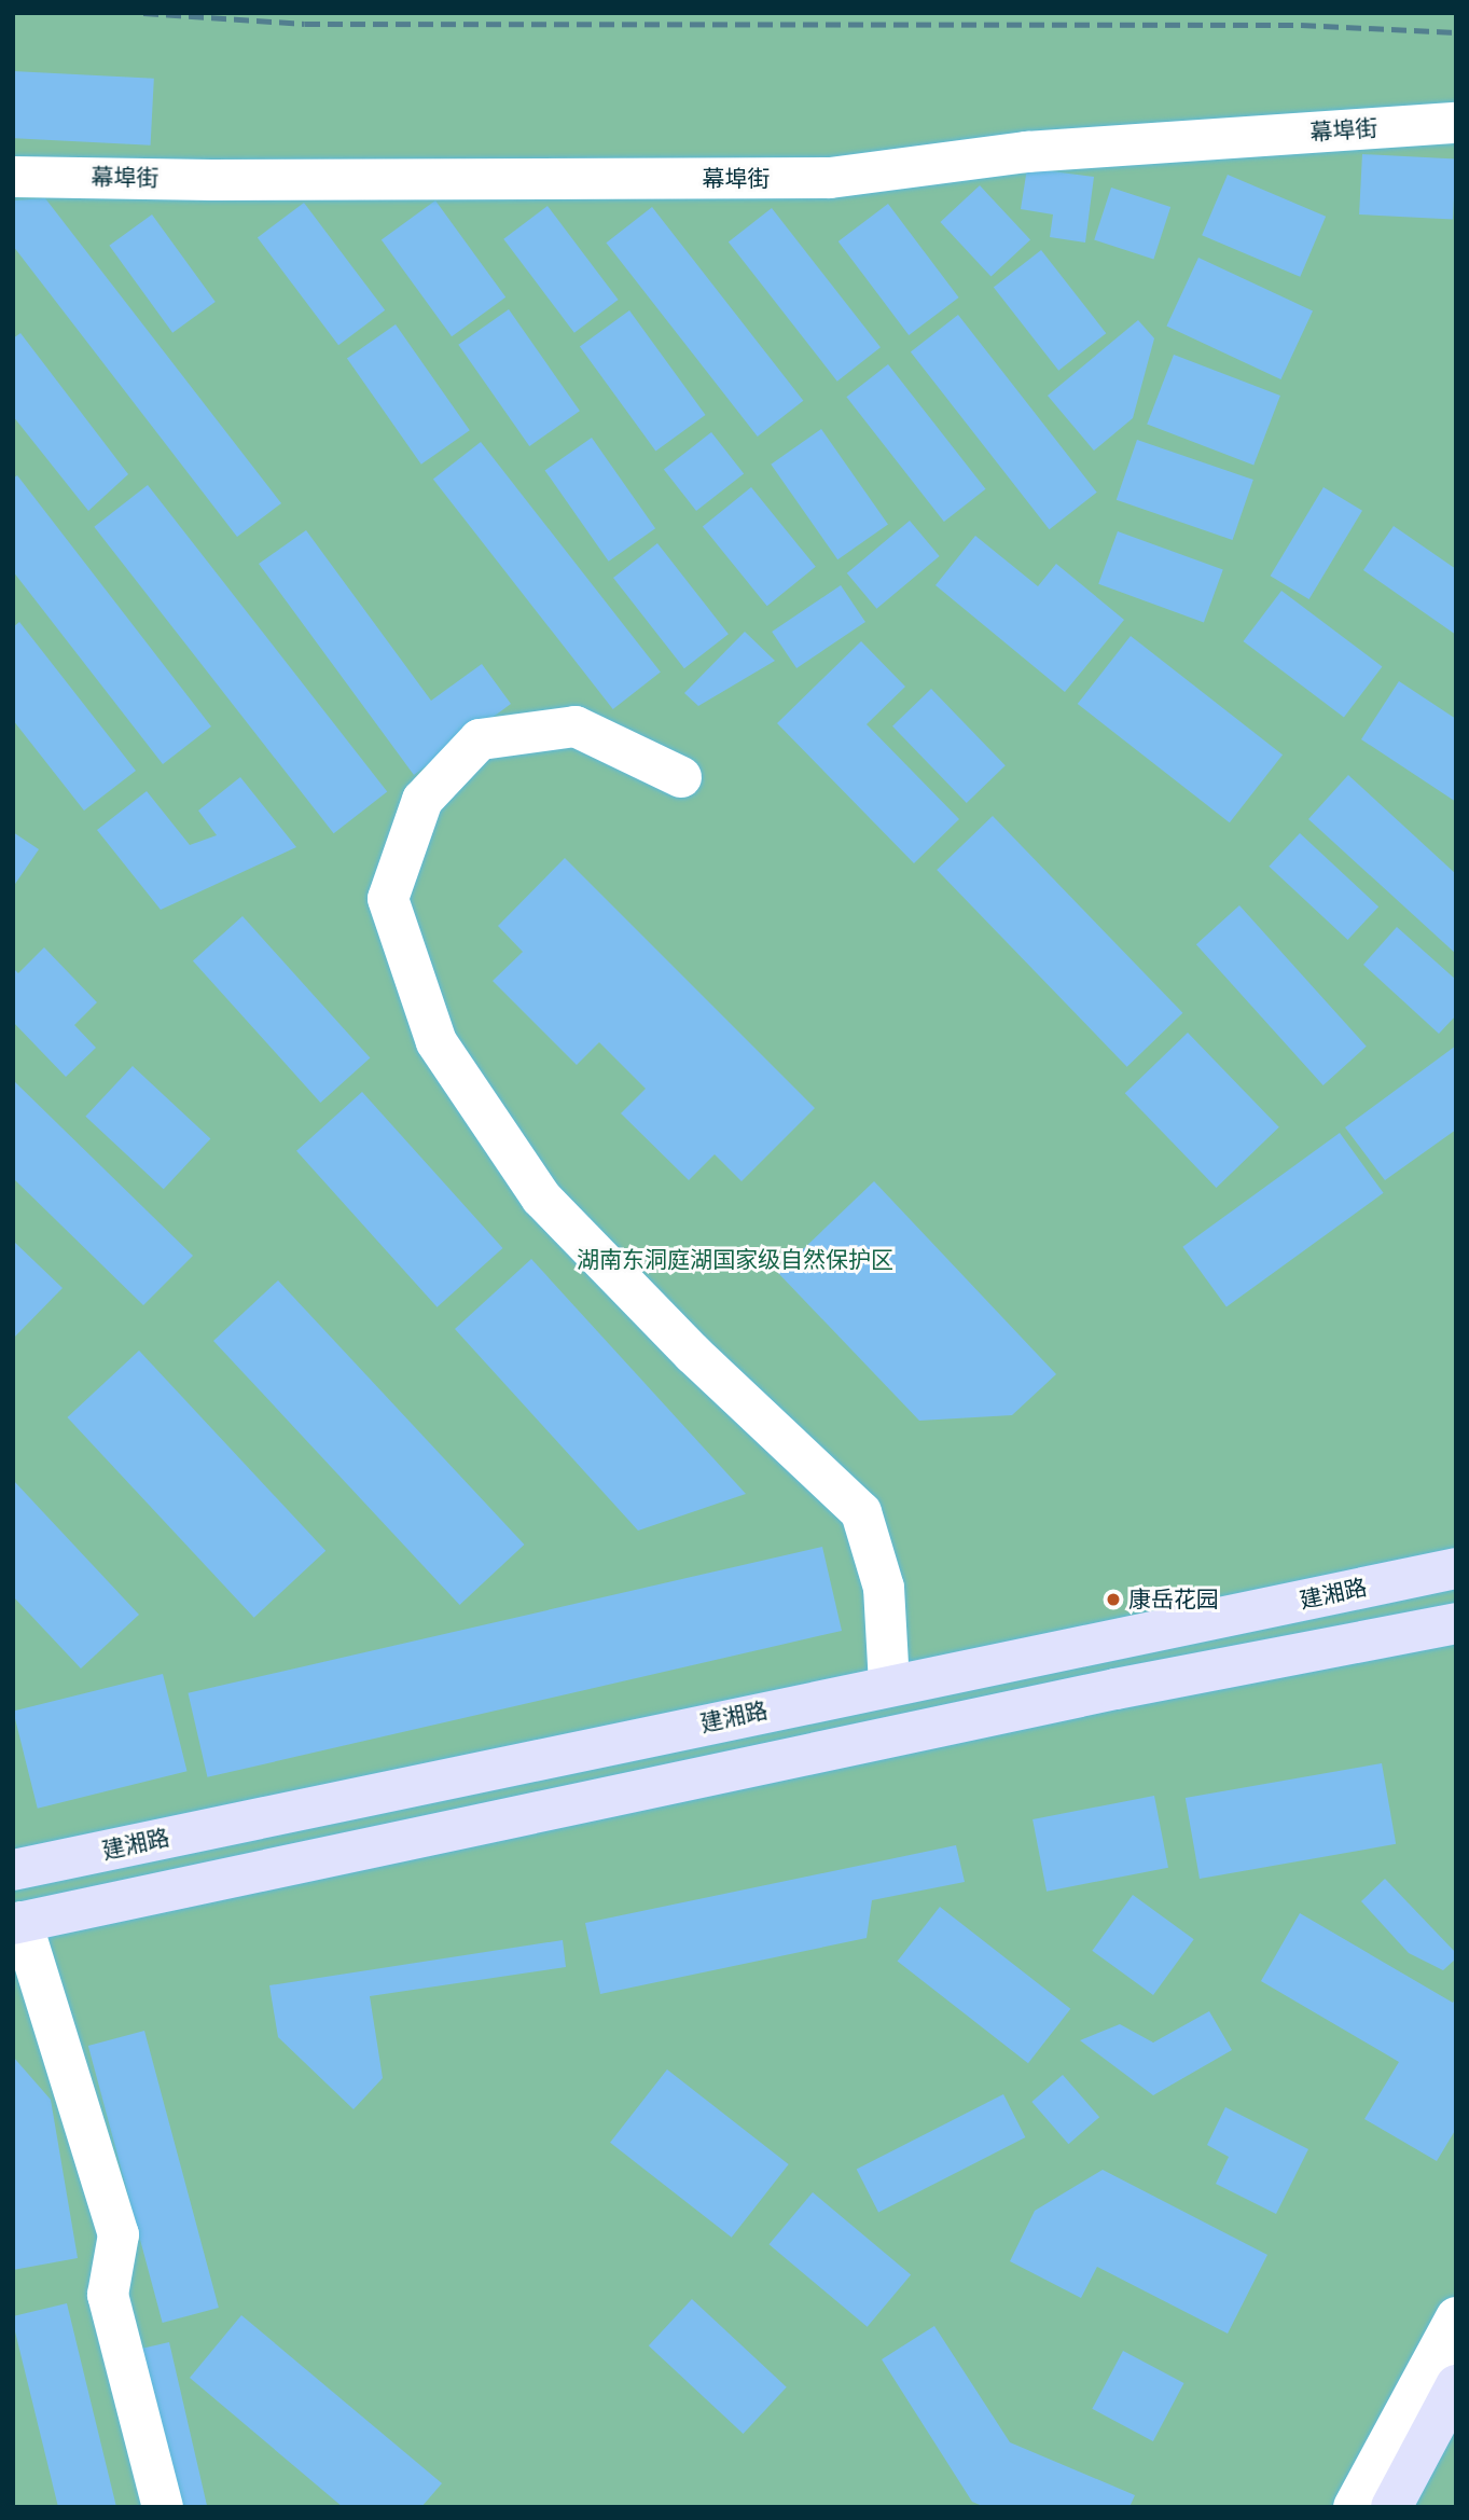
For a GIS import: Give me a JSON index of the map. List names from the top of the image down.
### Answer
{
  "streets": {
    "main road": ["建湘路"],
    "street": ["幕埠街"]
  },
  "parks": ["湖南东洞庭湖国家级自然保护区"],
  "places": ["康岳花园"]
}
